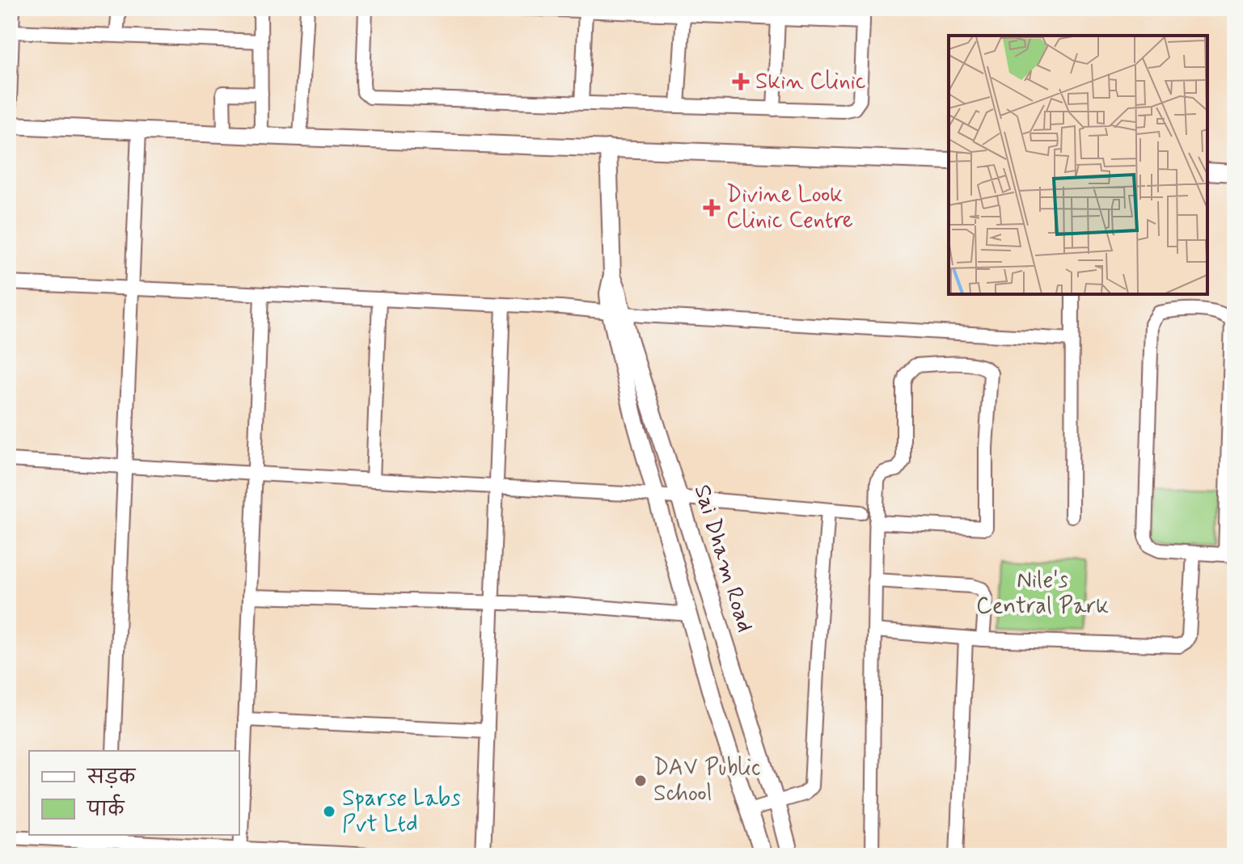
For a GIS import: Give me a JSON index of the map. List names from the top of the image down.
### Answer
{
  "streets": {
    "street": ["Sai Dham Road"]
  },
  "parks": ["Nile's Central Park"],
  "places": {
    "health": ["Skin Clinic", "Divine Look Clinic Centre"],
    "other": ["DAV Public School", "Sparse Labs Pvt Ltd"]
  },
  "legend": ["सड़क", "पार्क"]
}
